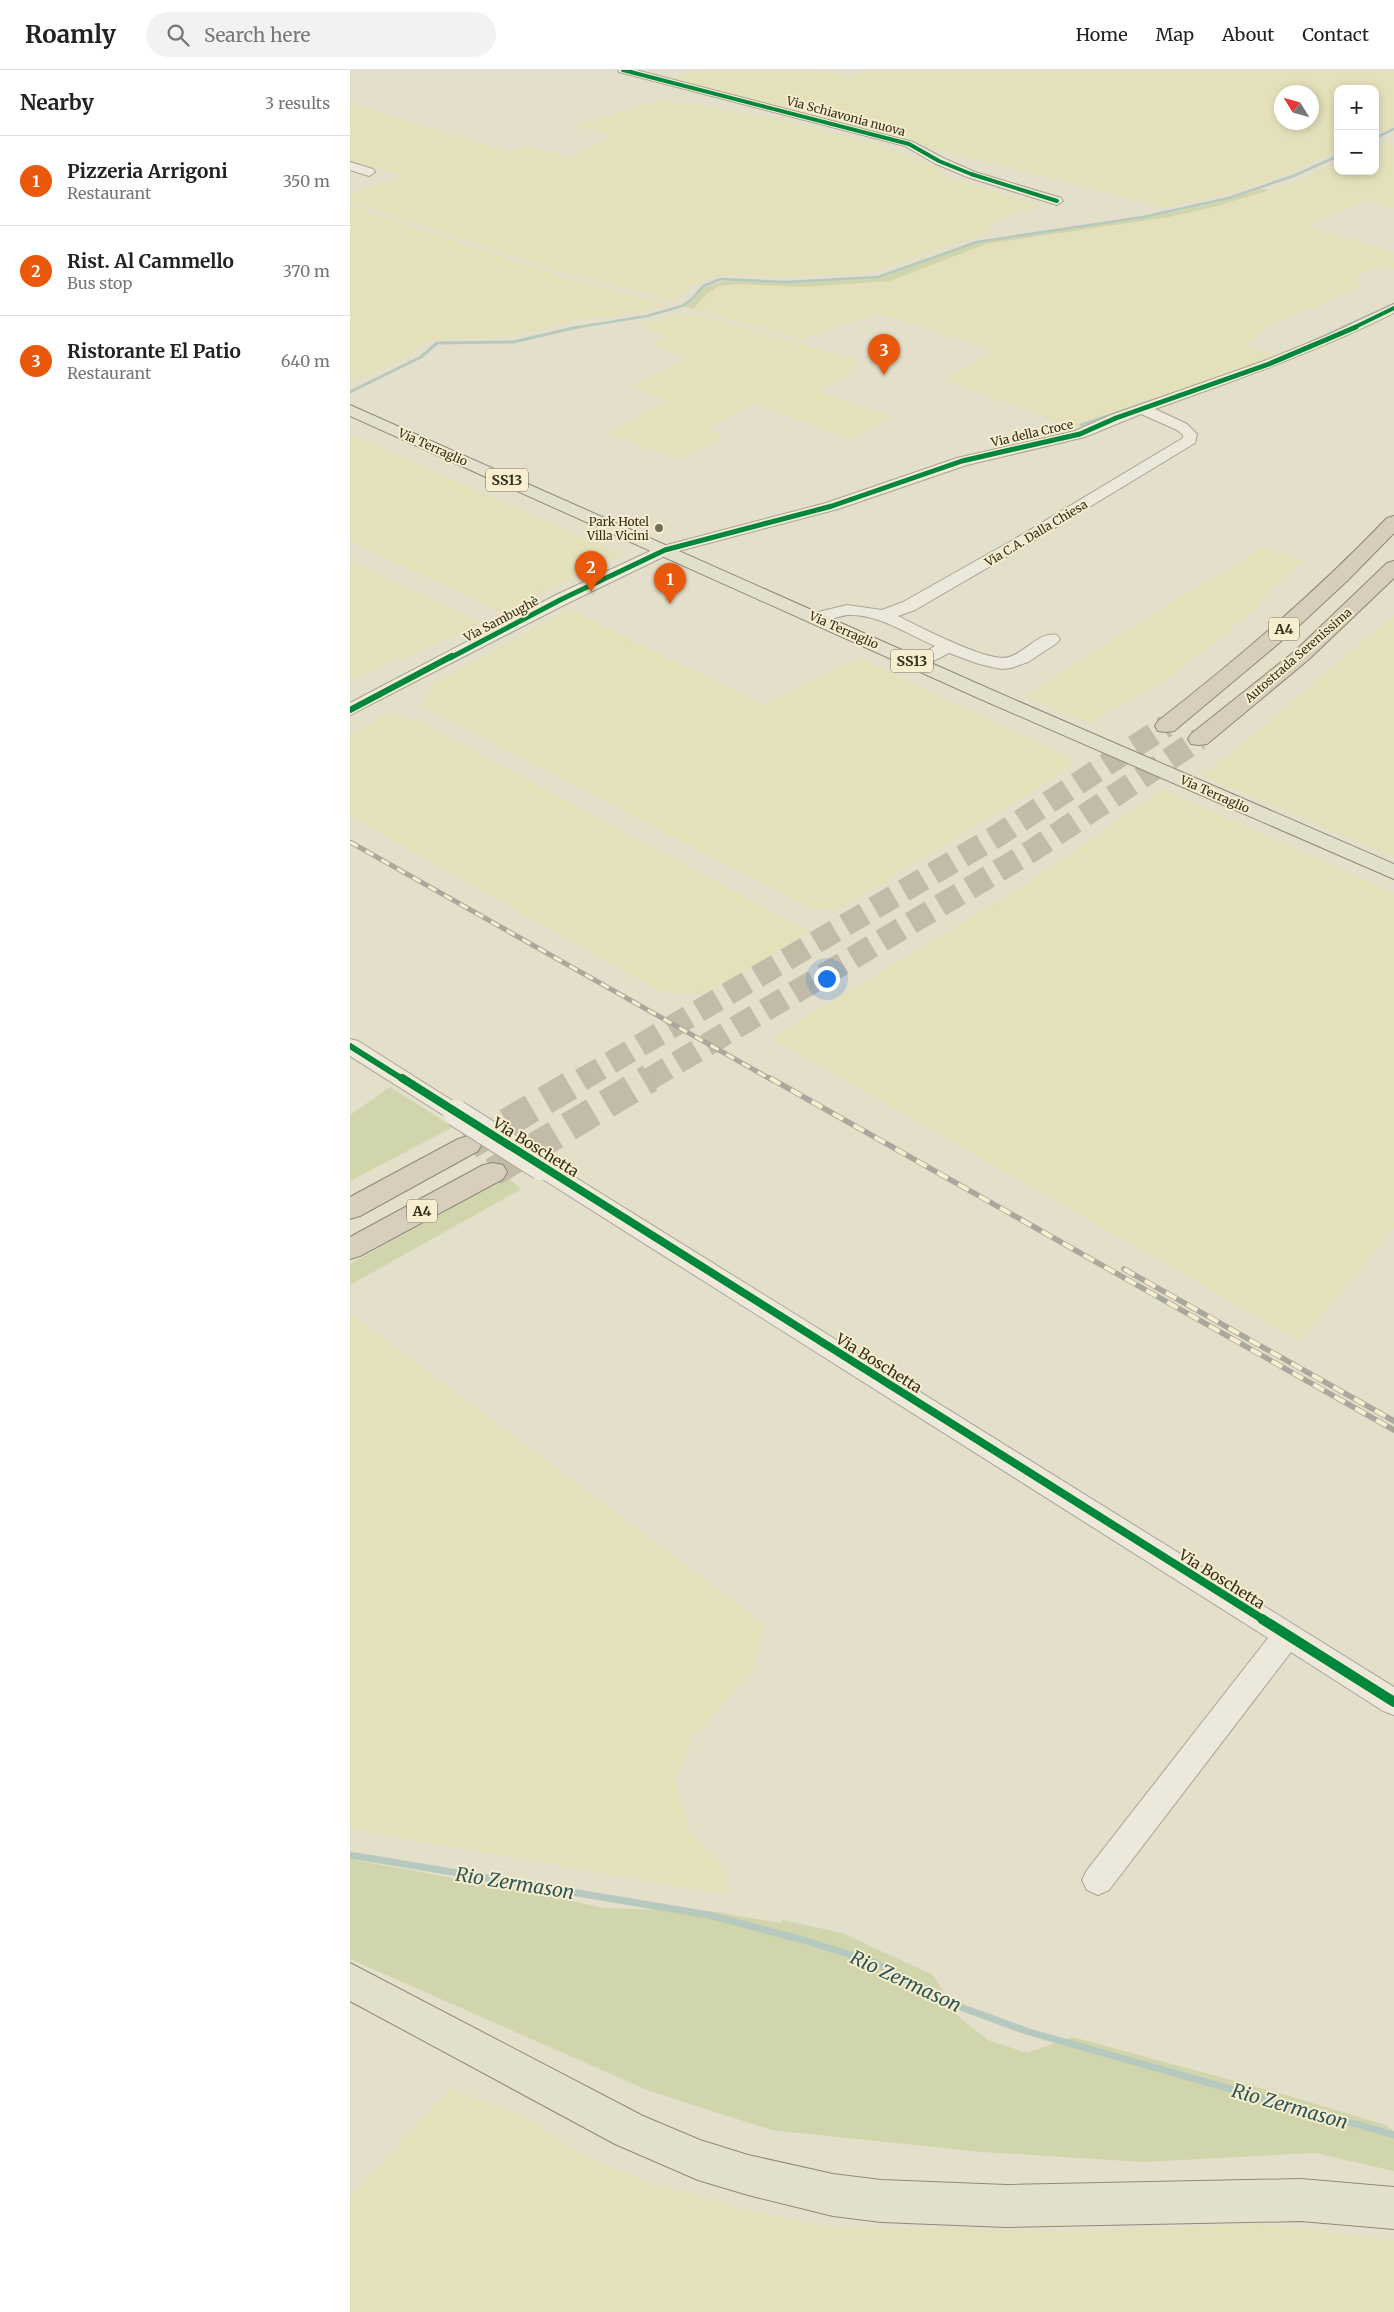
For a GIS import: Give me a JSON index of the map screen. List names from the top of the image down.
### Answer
{
  "streets": {
    "highway": ["A4", "Autostrada Serenissima"],
    "main road": ["Via Terraglio", "SS13"],
    "street": [
      "Via Schiavonia nuova",
      "Via della Croce",
      "Via C.A. Dalla Chiesa",
      "Via Sambughè",
      "Via Boschetta"
    ]
  },
  "crossings": [
    ["Via della Croce", "Via Terraglio"],
    ["Via della Croce", "Via C.A. Dalla Chiesa"],
    ["Via della Croce", "Via Sambughè"],
    ["Via Terraglio", "Via C.A. Dalla Chiesa"],
    ["Via Terraglio", "Via Sambughè"]
  ],
  "water": ["Rio Zermason"],
  "places": ["Park Hotel Villa Vicini"],
  "north": "top left",
  "page": {
    "header": "Roamly",
    "search": "Search here",
    "nav": [
      "Home",
      "Map",
      "About",
      "Contact"
    ],
    "heading": ["Nearby", "3 results"],
    "map_buttons": ["+", "−"],
    "list": [
      {
        "mark": "1",
        "name": "Pizzeria Arrigoni",
        "note": "Restaurant",
        "value": "350 m"
      },
      {
        "mark": "2",
        "name": "Rist. Al Cammello",
        "note": "Bus stop",
        "value": "370 m"
      },
      {
        "mark": "3",
        "name": "Ristorante El Patio",
        "note": "Restaurant",
        "value": "640 m"
      }
    ],
    "pins": ["3", "2", "1"]
  }
}
